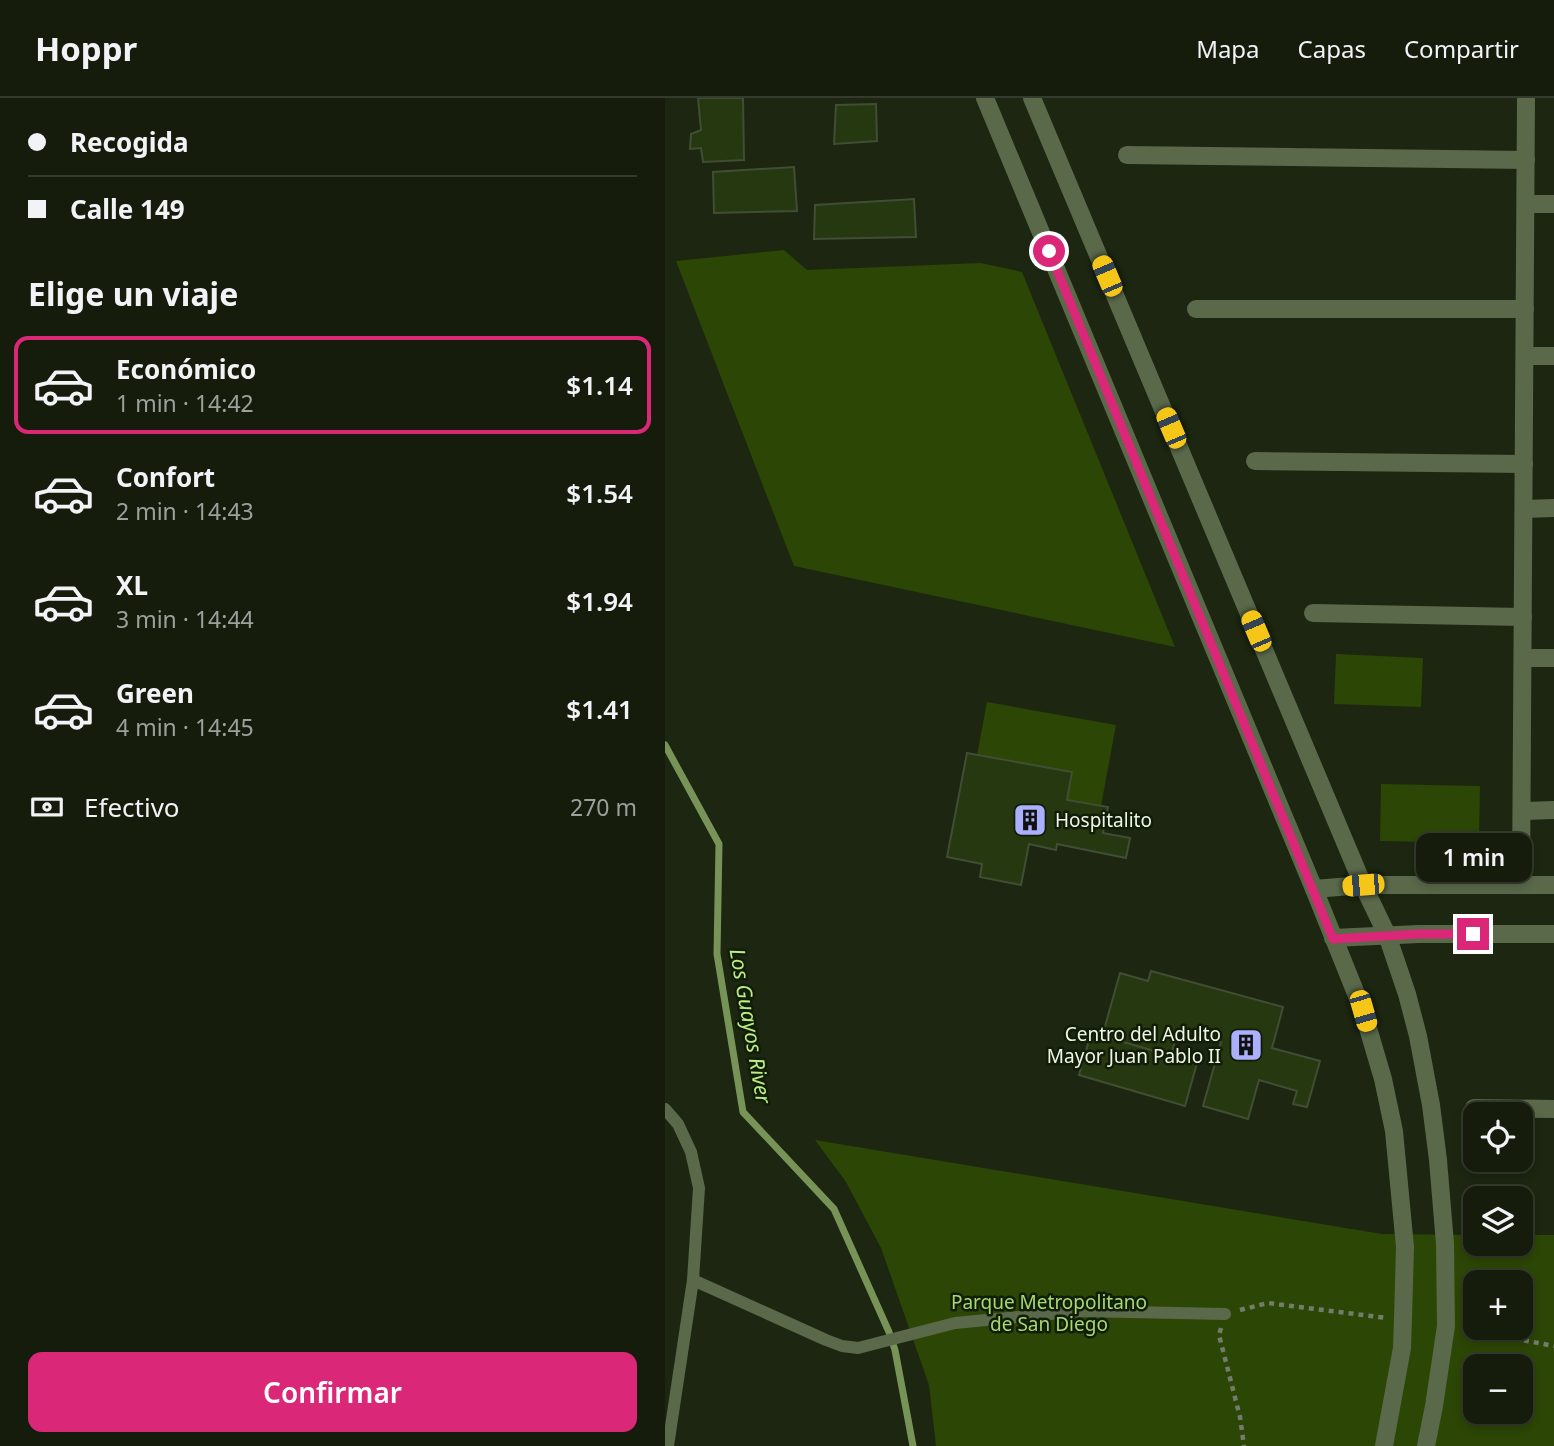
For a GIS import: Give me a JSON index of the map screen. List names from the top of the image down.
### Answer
{
  "water": ["Los Guayos River"],
  "parks": ["Parque Metropolitano de San Diego"],
  "places": {
    "building": ["Hospitalito", "Centro del Adulto Mayor Juan Pablo II"]
  },
  "page": {
    "header": "Hoppr",
    "nav": ["Mapa", "Capas", "Compartir"],
    "banner": ["Recogida", "Calle 149"],
    "heading": "Elige un viaje",
    "list": [
      {
        "name": "Económico",
        "note": "1 min · 14:42",
        "value": "$1.14"
      },
      {
        "name": "Confort",
        "note": "2 min · 14:43",
        "value": "$1.54"
      },
      {
        "name": "XL",
        "note": "3 min · 14:44",
        "value": "$1.94"
      },
      {
        "name": "Green",
        "note": "4 min · 14:45",
        "value": "$1.41"
      }
    ],
    "pay": ["Efectivo", "270 m"],
    "bubble": "1 min",
    "map_buttons": ["+", "−"],
    "buttons": "Confirmar"
  }
}
